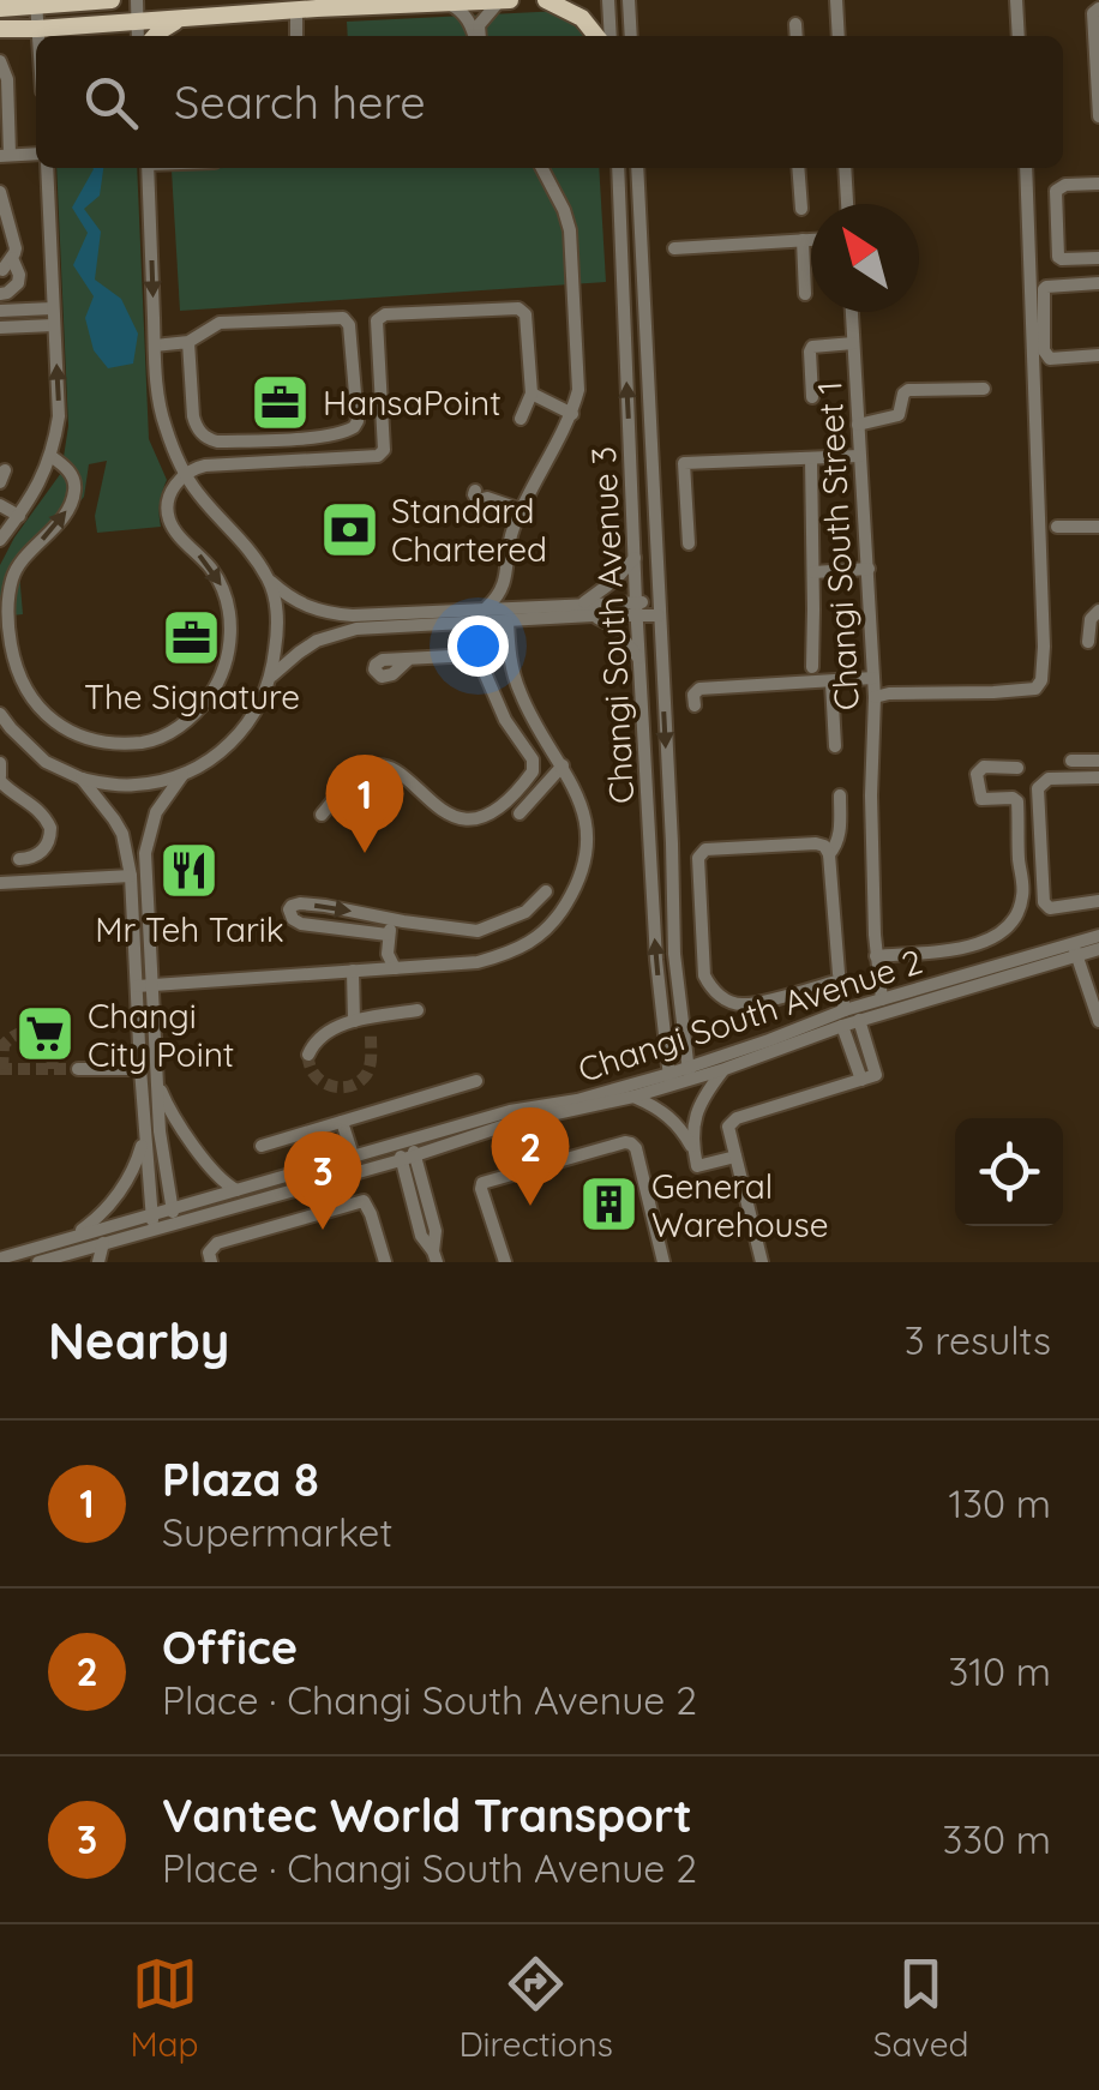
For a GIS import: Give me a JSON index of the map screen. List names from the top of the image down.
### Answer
{
  "streets": {
    "street": ["Changi South Street 1", "Changi South Avenue 3", "Changi South Avenue 2"]
  },
  "crossings": [
    ["Changi South Street 1", "Changi South Avenue 2"],
    ["Changi South Avenue 3", "Changi South Avenue 2"]
  ],
  "places": {
    "office": ["HansaPoint", "The Signature"],
    "bank": ["Standard Chartered"],
    "restaurant": ["Mr Teh Tarik"],
    "supermarket": ["Changi City Point"],
    "building": ["General Warehouse"]
  },
  "north": "top left",
  "page": {
    "search": "Search here",
    "pins": ["1", "2", "3"],
    "heading": ["Nearby", "3 results"],
    "list": [
      {
        "mark": "1",
        "name": "Plaza 8",
        "note": "Supermarket",
        "value": "130 m"
      },
      {
        "mark": "2",
        "name": "Office",
        "note": "Place · Changi South Avenue 2",
        "value": "310 m"
      },
      {
        "mark": "3",
        "name": "Vantec World Transport",
        "note": "Place · Changi South Avenue 2",
        "value": "330 m"
      }
    ],
    "nav": ["Map", "Directions", "Saved"]
  }
}
